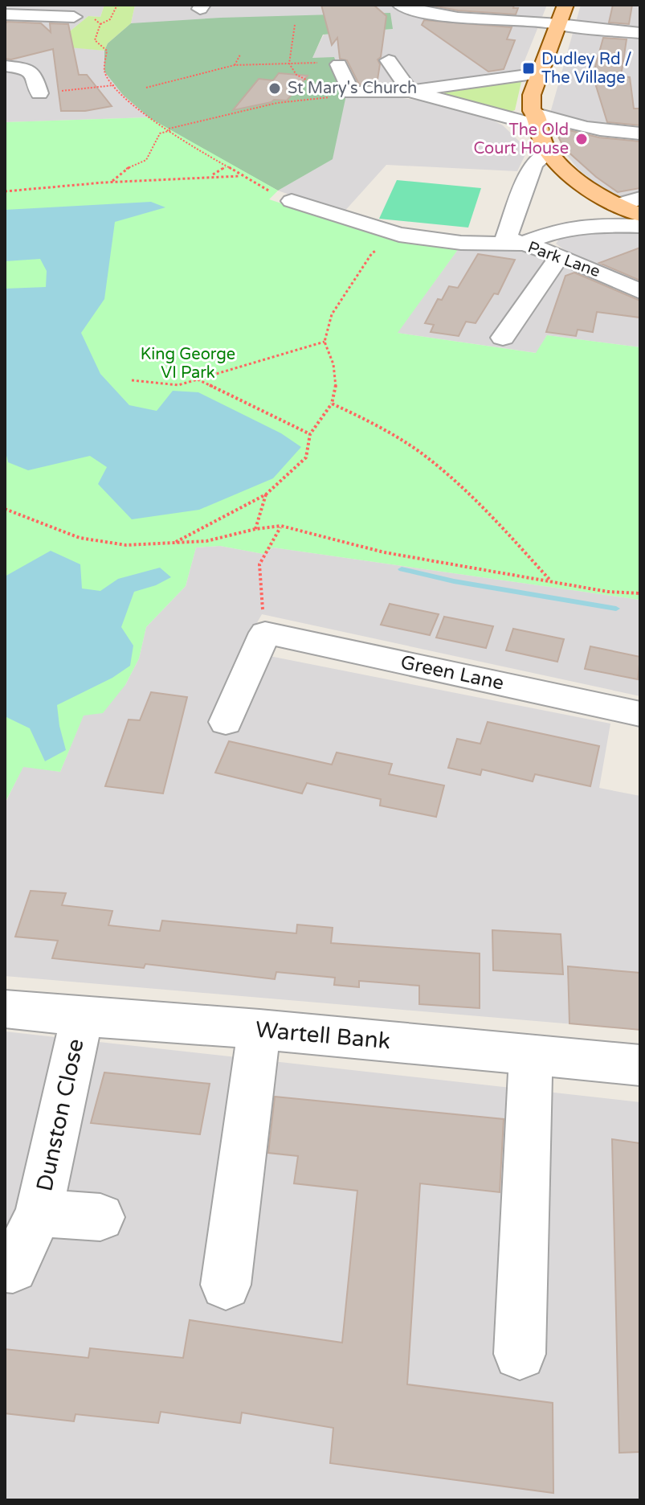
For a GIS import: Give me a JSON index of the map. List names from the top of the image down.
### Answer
{
  "streets": {
    "street": [
      "Park Lane",
      "Green Lane",
      "Wartell Bank",
      "Dunston Close"
    ]
  },
  "crossings": [
    ["Wartell Bank", "Dunston Close"]
  ],
  "parks": ["King George VI Park"],
  "places": {
    "transit": ["Dudley Rd / The Village"],
    "other": ["St Mary's Church", "The Old Court House"]
  }
}
